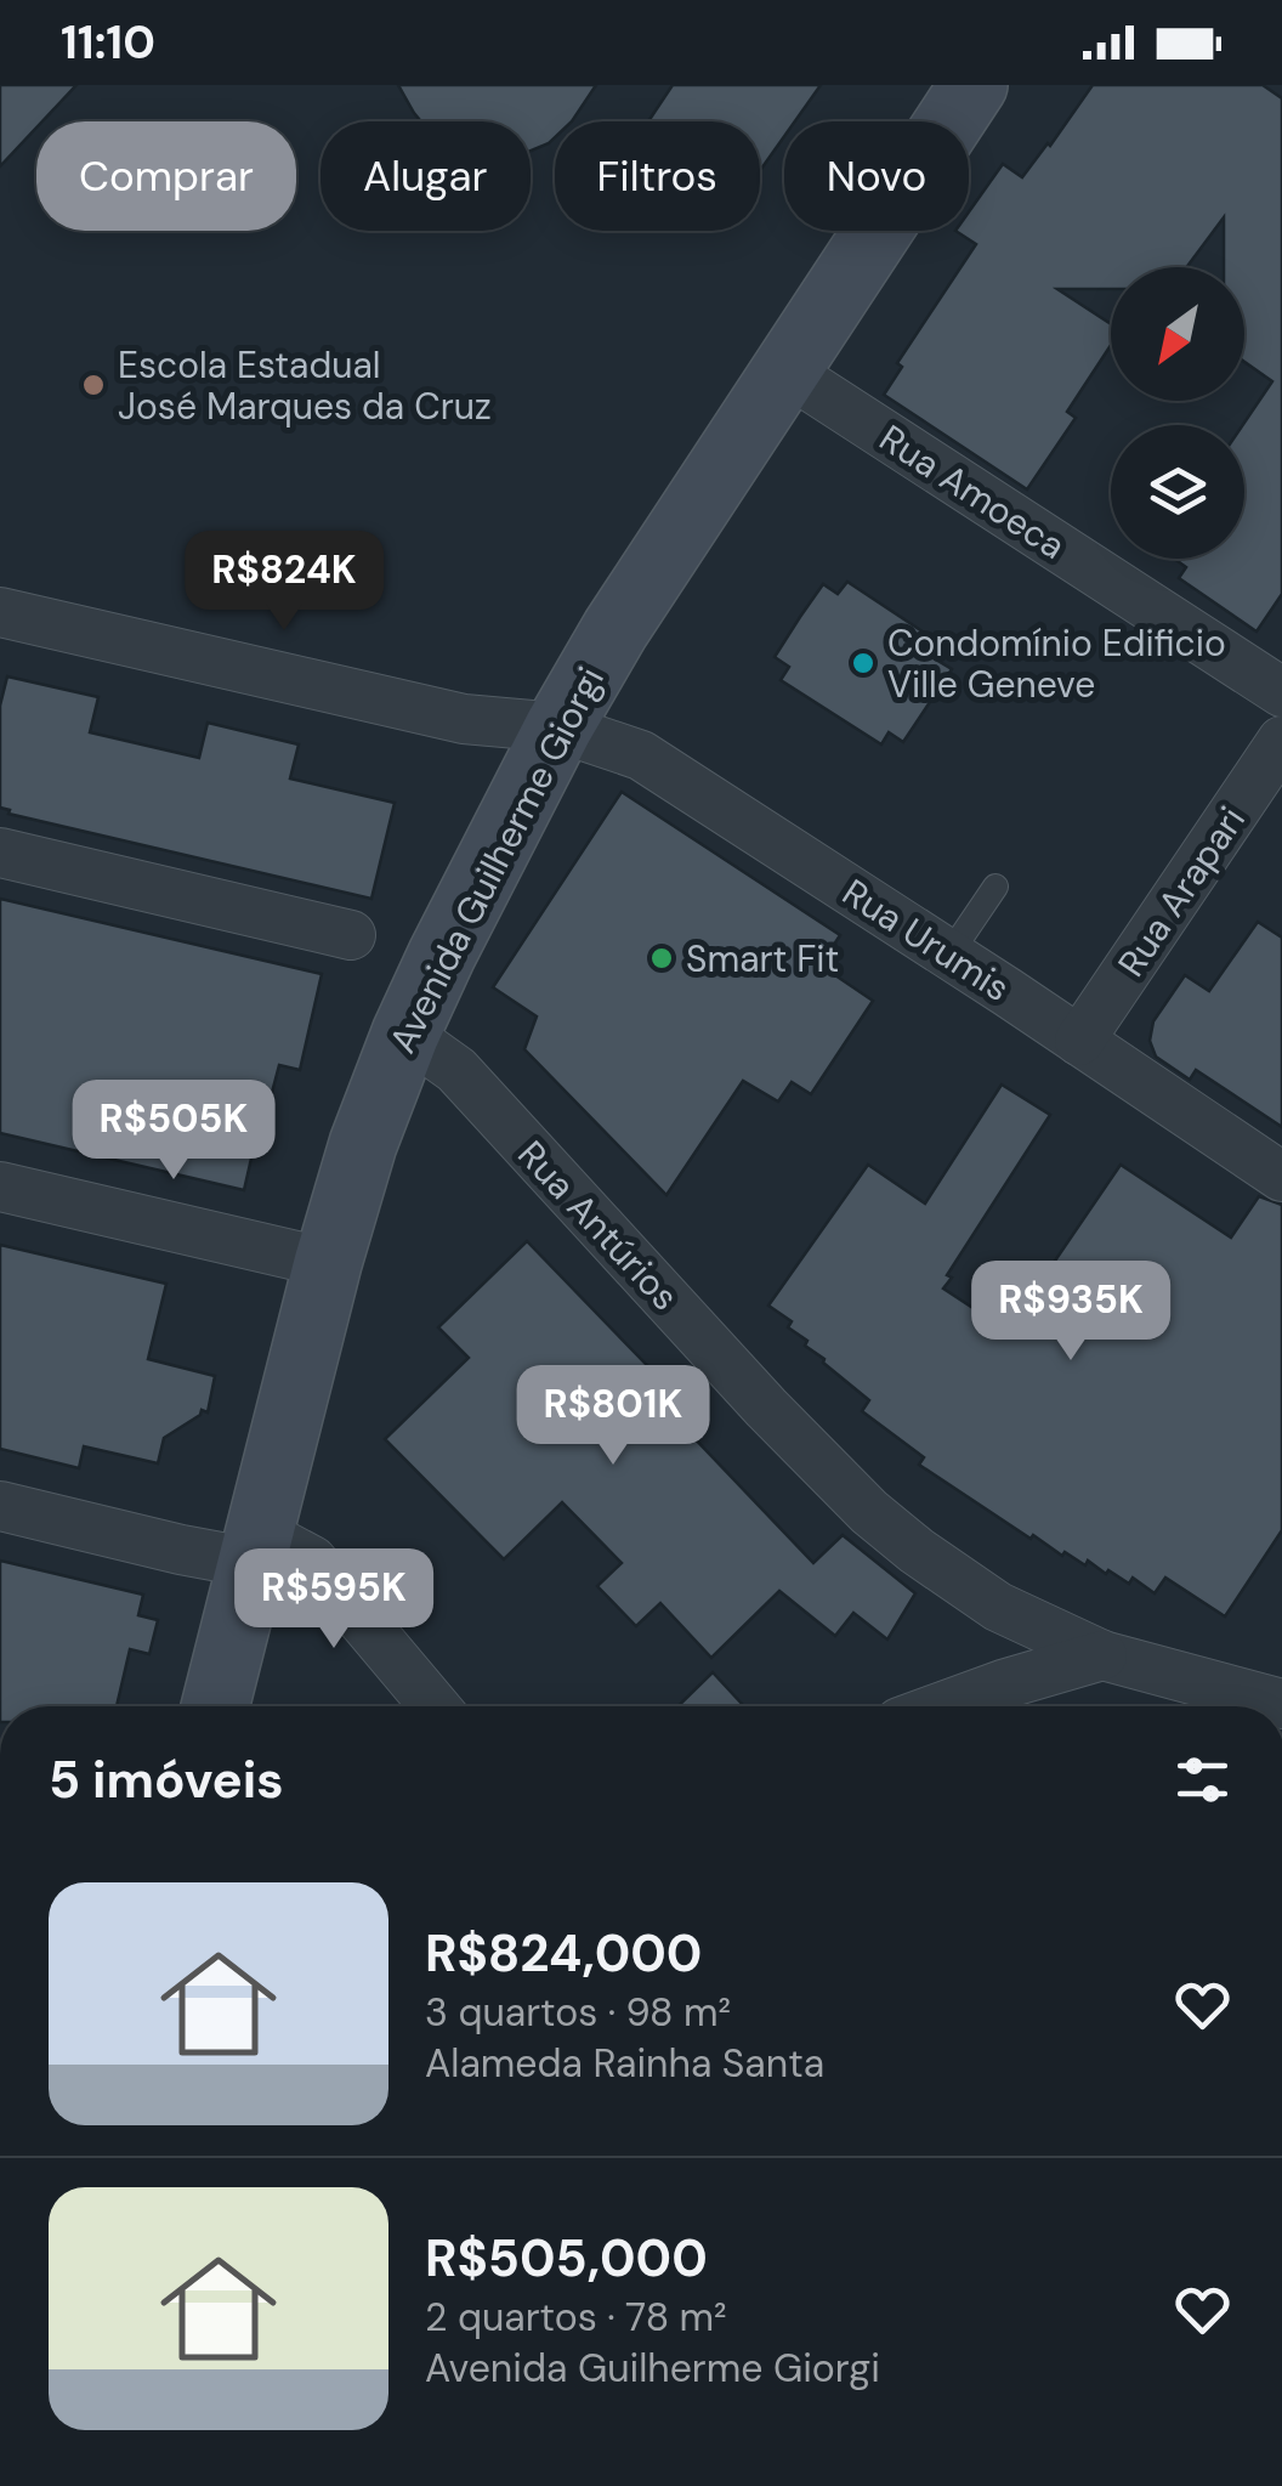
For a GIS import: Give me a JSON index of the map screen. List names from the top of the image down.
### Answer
{
  "streets": {
    "street": [
      "Rua Amoeca",
      "Avenida Guilherme Giorgi",
      "Rua Arapari",
      "Rua Urumis",
      "Rua Antúrios"
    ]
  },
  "crossings": [
    ["Rua Amoeca", "Avenida Guilherme Giorgi"],
    ["Avenida Guilherme Giorgi", "Rua Urumis"],
    ["Avenida Guilherme Giorgi", "Rua Antúrios"],
    ["Rua Arapari", "Rua Urumis"]
  ],
  "places": ["Escola Estadual José Marques da Cruz", "Condomínio Edificio Ville Geneve", "Smart Fit"],
  "north": "bottom left",
  "page": {
    "status": "11:10",
    "chip": [
      "Comprar",
      "Alugar",
      "Filtros",
      "Novo"
    ],
    "price": [
      "R$824K",
      "R$505K",
      "R$935K",
      "R$801K",
      "R$595K"
    ],
    "heading": "5 imóveis",
    "list": [
      {
        "name": "R$824,000",
        "note": "3 quartos · 98 m² · Alameda Rainha Santa"
      },
      {
        "name": "R$505,000",
        "note": "2 quartos · 78 m² · Avenida Guilherme Giorgi"
      }
    ]
  }
}
